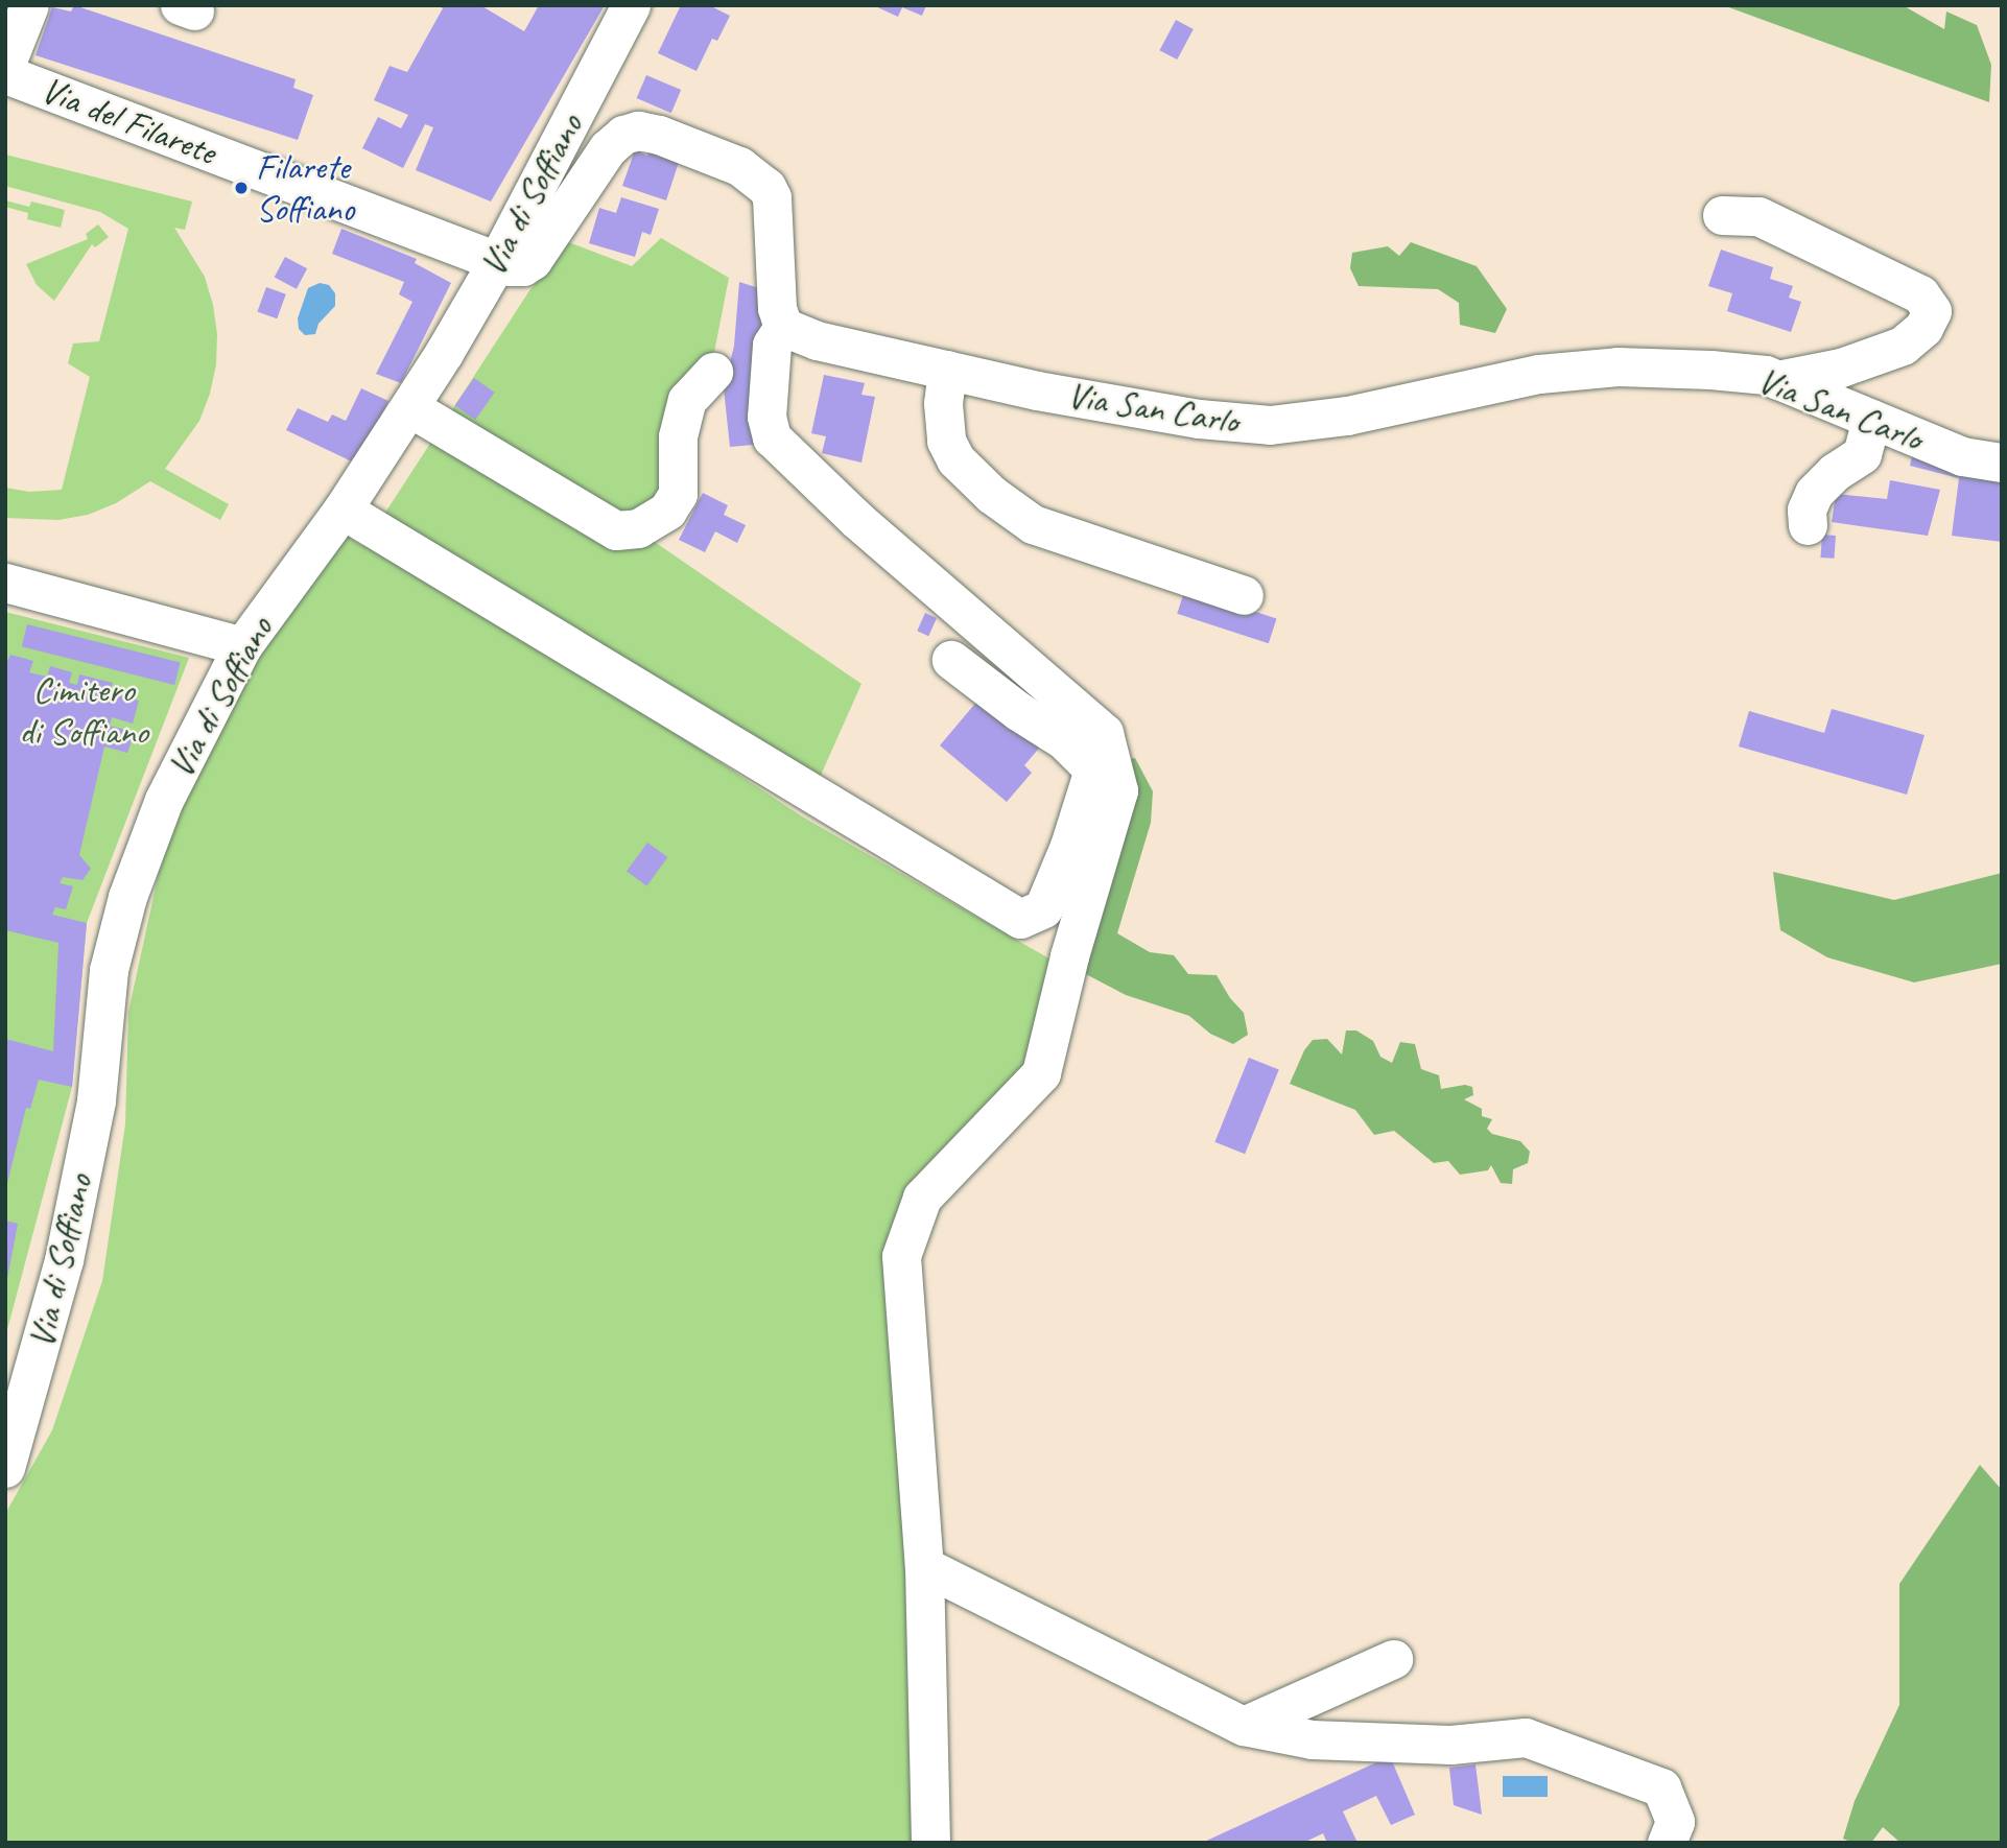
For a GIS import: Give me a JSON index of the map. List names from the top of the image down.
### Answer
{
  "streets": {
    "street": ["Via del Filarete", "Via di Soffiano", "Via San Carlo"]
  },
  "crossings": [
    ["Via del Filarete", "Via di Soffiano"]
  ],
  "parks": ["Cimitero di Soffiano"],
  "places": ["Filarete Soffiano"]
}
